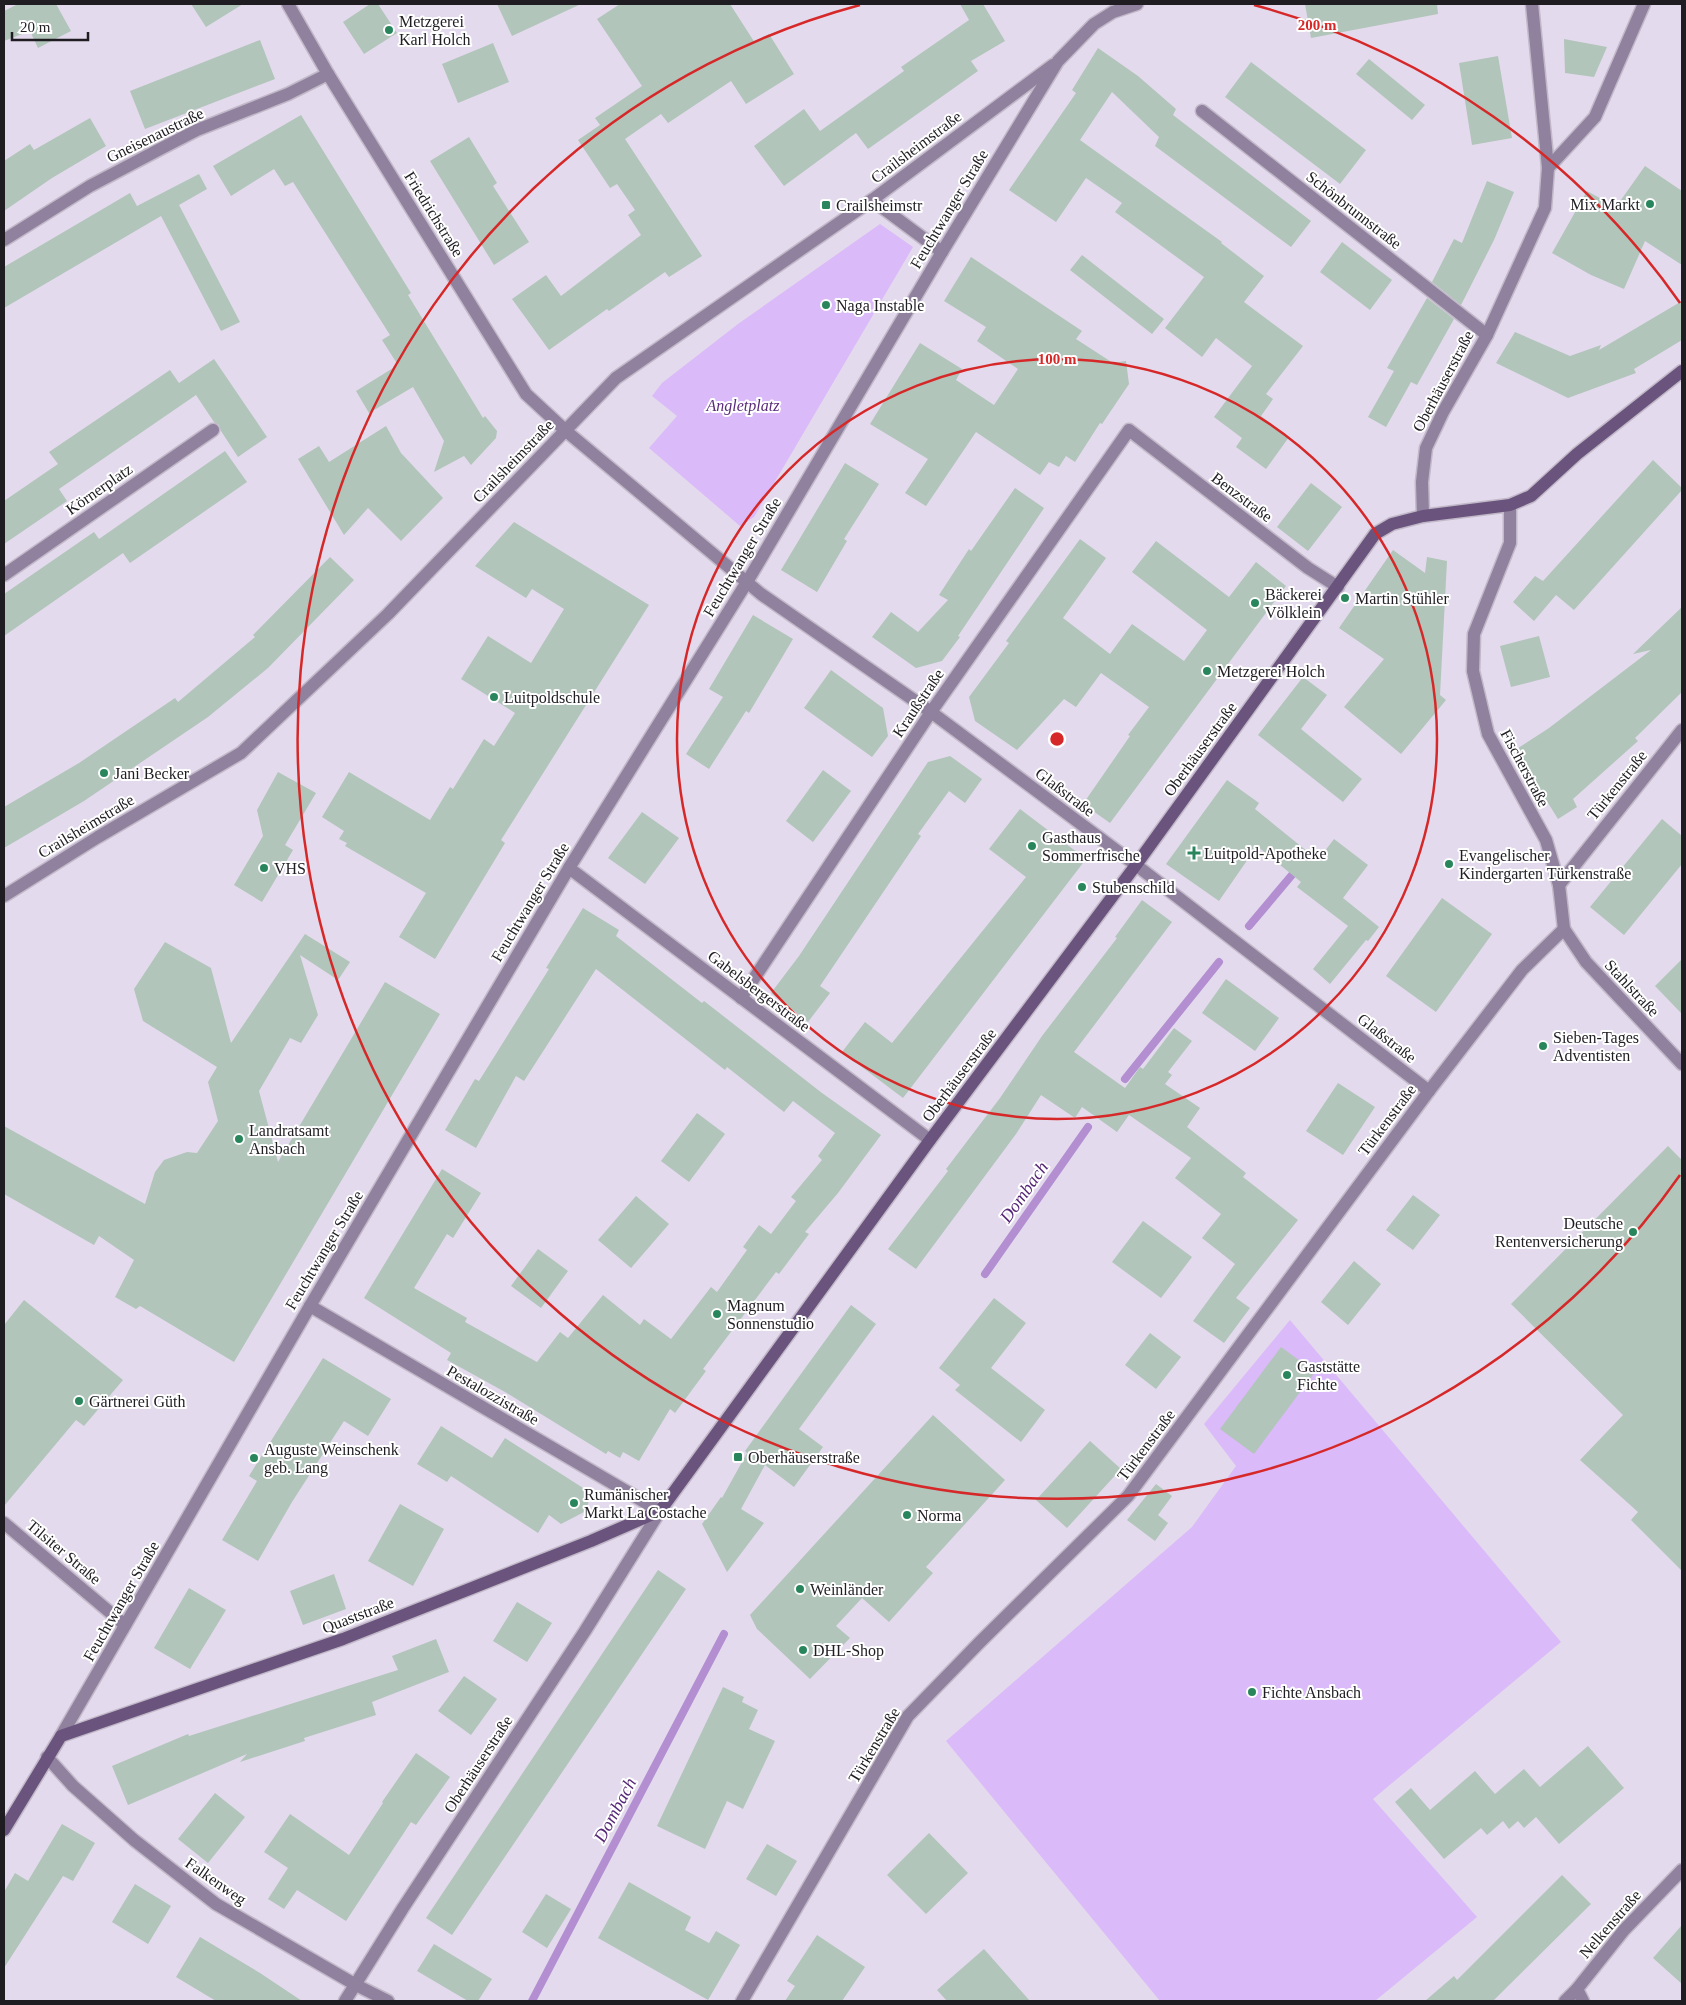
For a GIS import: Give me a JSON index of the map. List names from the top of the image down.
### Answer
{
  "streets": {
    "street": [
      "Gneisenaustraße",
      "Crailsheimstraße",
      "Feuchtwanger Straße",
      "Schönbrunnstraße",
      "Friedrichstraße",
      "Oberhäuserstraße",
      "Körnerplatz",
      "Benzstraße",
      "Kraußstraße",
      "Fischerstraße",
      "Türkenstraße",
      "Glaßstraße",
      "Stahlstraße",
      "Gabelsbergerstraße",
      "Pestalozzistraße",
      "Tilsiter Straße",
      "Quaststraße",
      "Falkenweg",
      "Nelkenstraße"
    ]
  },
  "crossings": [
    ["Gneisenaustraße", "Friedrichstraße"],
    ["Crailsheimstraße", "Feuchtwanger Straße"],
    ["Crailsheimstraße", "Friedrichstraße"],
    ["Feuchtwanger Straße", "Glaßstraße"],
    ["Feuchtwanger Straße", "Gabelsbergerstraße"],
    ["Feuchtwanger Straße", "Pestalozzistraße"],
    ["Feuchtwanger Straße", "Tilsiter Straße"],
    ["Feuchtwanger Straße", "Quaststraße"],
    ["Feuchtwanger Straße", "Falkenweg"],
    ["Schönbrunnstraße", "Oberhäuserstraße"],
    ["Oberhäuserstraße", "Benzstraße"],
    ["Oberhäuserstraße", "Glaßstraße"],
    ["Oberhäuserstraße", "Gabelsbergerstraße"],
    ["Oberhäuserstraße", "Pestalozzistraße"],
    ["Oberhäuserstraße", "Quaststraße"],
    ["Oberhäuserstraße", "Falkenweg"],
    ["Benzstraße", "Kraußstraße"],
    ["Kraußstraße", "Glaßstraße"],
    ["Kraußstraße", "Gabelsbergerstraße"],
    ["Fischerstraße", "Türkenstraße"],
    ["Fischerstraße", "Stahlstraße"],
    ["Türkenstraße", "Glaßstraße"],
    ["Türkenstraße", "Stahlstraße"],
    ["Pestalozzistraße", "Quaststraße"]
  ],
  "water": ["Dombach"],
  "parks": ["Angletplatz"],
  "places": {
    "other": [
      "Metzgerei Karl Holch",
      "Mix Markt",
      "Naga Instable",
      "Martin Stühler",
      "Bäckerei Völklein",
      "Metzgerei Holch",
      "Luitpoldschule",
      "Jani Becker",
      "Gasthaus Sommerfrische",
      "Evangelischer Kindergarten Türkenstraße",
      "VHS",
      "Stubenschild",
      "Sieben-Tages Adventisten",
      "Landratsamt Ansbach",
      "Deutsche Rentenversicherung",
      "Magnum Sonnenstudio",
      "Gaststätte Fichte",
      "Gärtnerei Güth",
      "Auguste Weinschenk geb. Lang",
      "Rumänischer Markt La Costache",
      "Norma",
      "Weinländer",
      "DHL-Shop",
      "Fichte Ansbach"
    ],
    "transit": ["Crailsheimstr", "Oberhäuserstraße"],
    "health": ["Luitpold-Apotheke"]
  },
  "scale_bar": "20 m",
  "rings": ["200 m", "100 m"]
}
